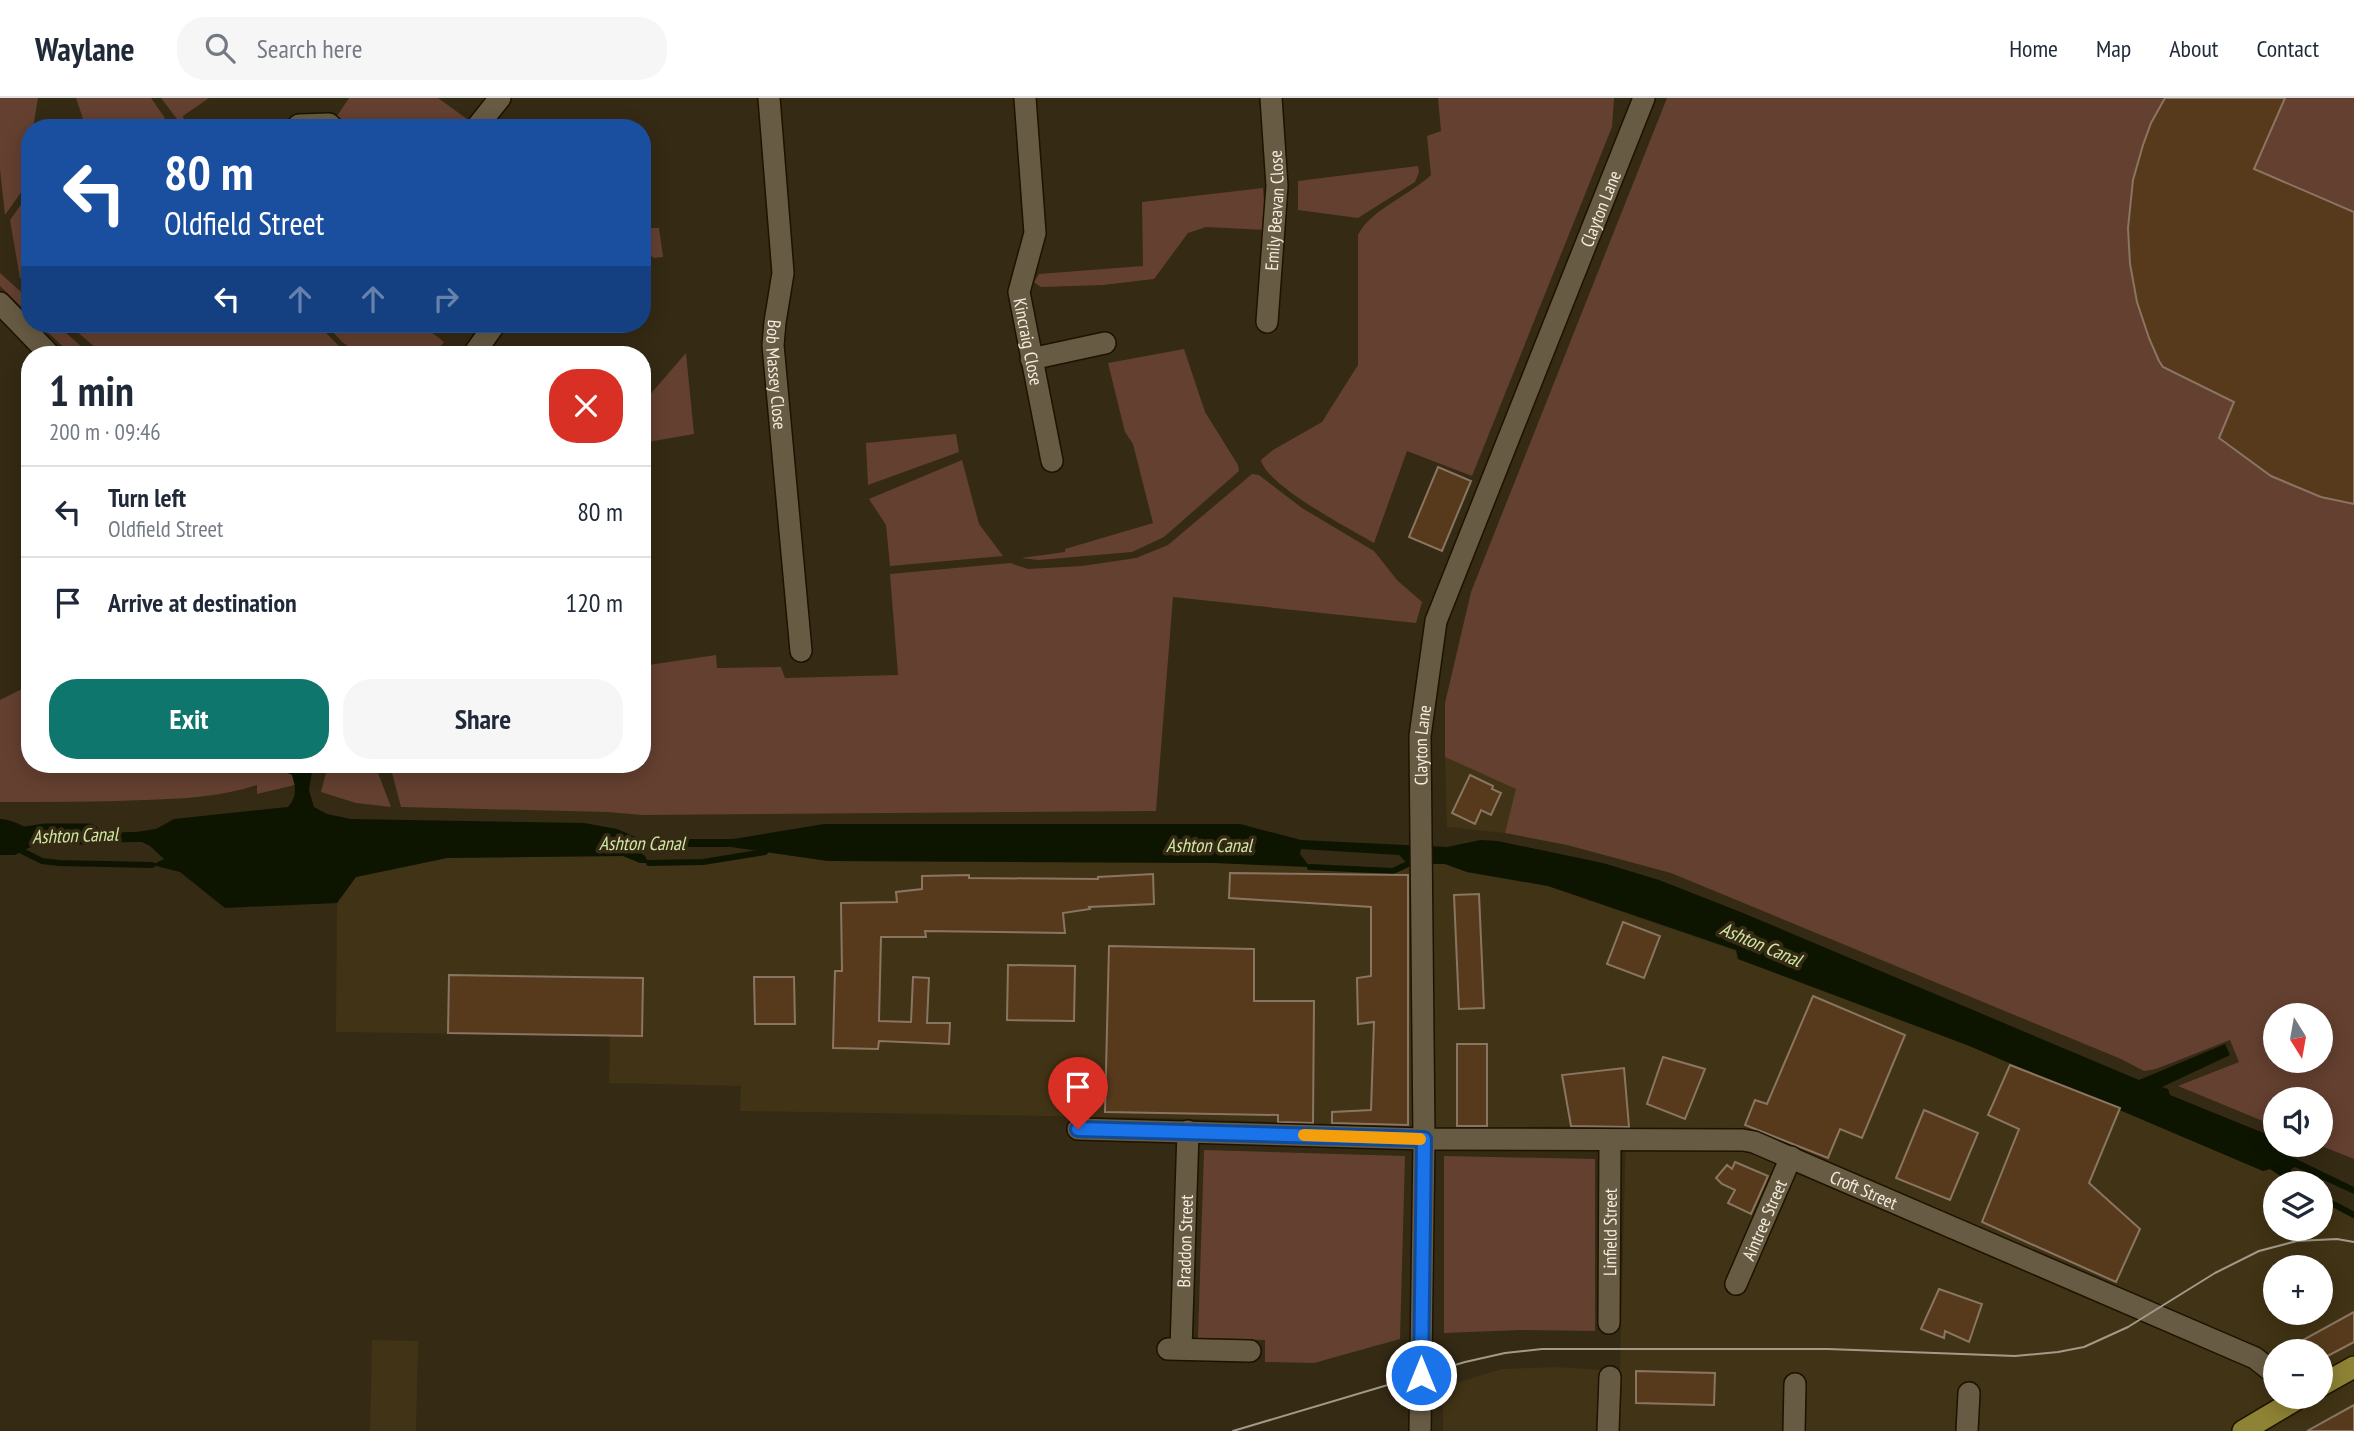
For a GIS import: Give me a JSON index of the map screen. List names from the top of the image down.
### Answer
{
  "streets": {
    "street": [
      "Emily Beavan Close",
      "Clayton Lane",
      "Kincraig Close",
      "Bob Massey Close",
      "Croft Street",
      "Aintree Street",
      "Linfield Street",
      "Braddon Street"
    ]
  },
  "crossings": [
    ["Clayton Lane", "Croft Street"],
    ["Croft Street", "Aintree Street"],
    ["Croft Street", "Linfield Street"],
    ["Croft Street", "Braddon Street"]
  ],
  "water": ["Ashton Canal"],
  "north": "bottom",
  "page": {
    "header": "Waylane",
    "search": "Search here",
    "nav": [
      "Home",
      "Map",
      "About",
      "Contact"
    ],
    "turn": ["80 m", "Oldfield Street"],
    "heading": ["1 min", "200 m · 09:46"],
    "list": [
      {
        "name": "Turn left",
        "note": "Oldfield Street",
        "value": "80 m"
      },
      {
        "name": "Arrive at destination",
        "value": "120 m"
      }
    ],
    "buttons": ["Exit", "Share"],
    "map_buttons": ["+", "−"]
  }
}
